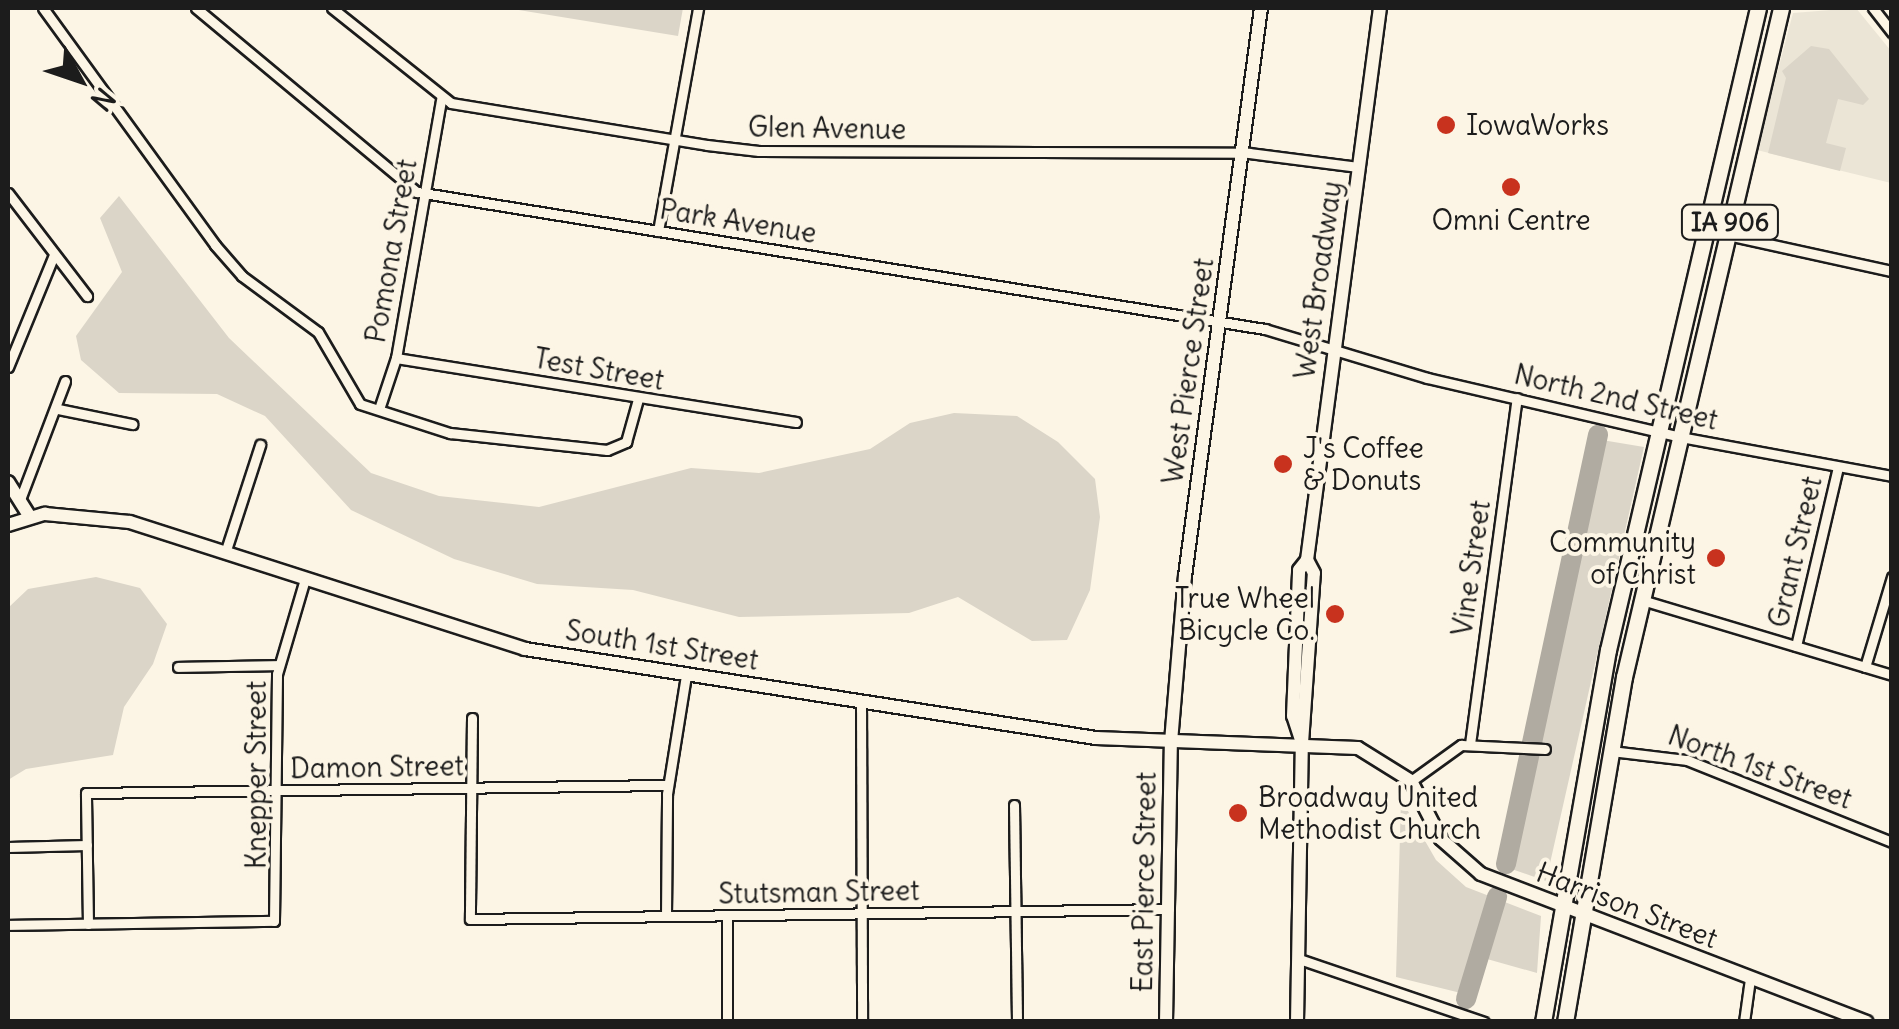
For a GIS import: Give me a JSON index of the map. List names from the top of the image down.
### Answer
{
  "streets": {
    "main road": [
      "IA 906",
      "West Broadway",
      "West Pierce Street",
      "South 1st Street",
      "East Pierce Street",
      "Harrison Street"
    ],
    "street": [
      "Glen Avenue",
      "Park Avenue",
      "Pomona Street",
      "Test Street",
      "North 2nd Street",
      "Grant Street",
      "Vine Street",
      "Damon Street",
      "North 1st Street",
      "Knepper Street",
      "Stutsman Street"
    ]
  },
  "crossings": [
    ["Glen Avenue", "Pomona Street"],
    ["Glen Avenue", "West Broadway"],
    ["Glen Avenue", "West Pierce Street"],
    ["Park Avenue", "Pomona Street"],
    ["Park Avenue", "West Broadway"],
    ["Park Avenue", "West Pierce Street"],
    ["Park Avenue", "North 2nd Street"],
    ["IA 906", "North 2nd Street"],
    ["IA 906", "North 1st Street"],
    ["IA 906", "Harrison Street"],
    ["Pomona Street", "Test Street"],
    ["West Broadway", "North 2nd Street"],
    ["West Broadway", "South 1st Street"],
    ["West Pierce Street", "South 1st Street"],
    ["West Pierce Street", "East Pierce Street"],
    ["North 2nd Street", "Grant Street"],
    ["North 2nd Street", "Vine Street"],
    ["South 1st Street", "Knepper Street"],
    ["South 1st Street", "East Pierce Street"],
    ["Damon Street", "Knepper Street"],
    ["Damon Street", "Stutsman Street"],
    ["East Pierce Street", "Stutsman Street"]
  ],
  "places": [
    "IowaWorks",
    "Omni Centre",
    "J's Coffee & Donuts",
    "Community of Christ",
    "True Wheel Bicycle Co.",
    "Broadway United Methodist Church"
  ],
  "north": "bottom right"
}
